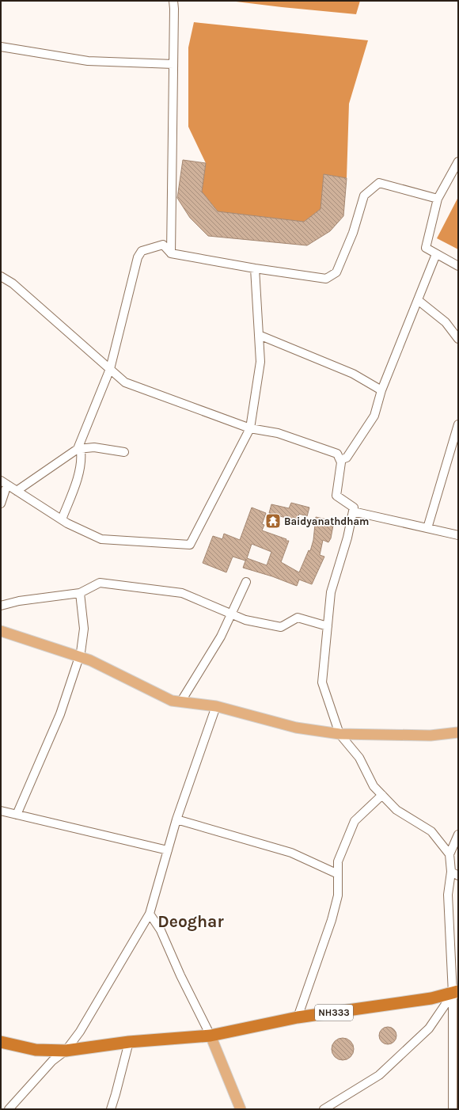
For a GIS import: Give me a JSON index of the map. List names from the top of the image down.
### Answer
{
  "streets": {
    "highway": ["NH333"]
  },
  "districts": ["Deoghar"],
  "places": {
    "temple": ["Baidyanathdham"]
  }
}
